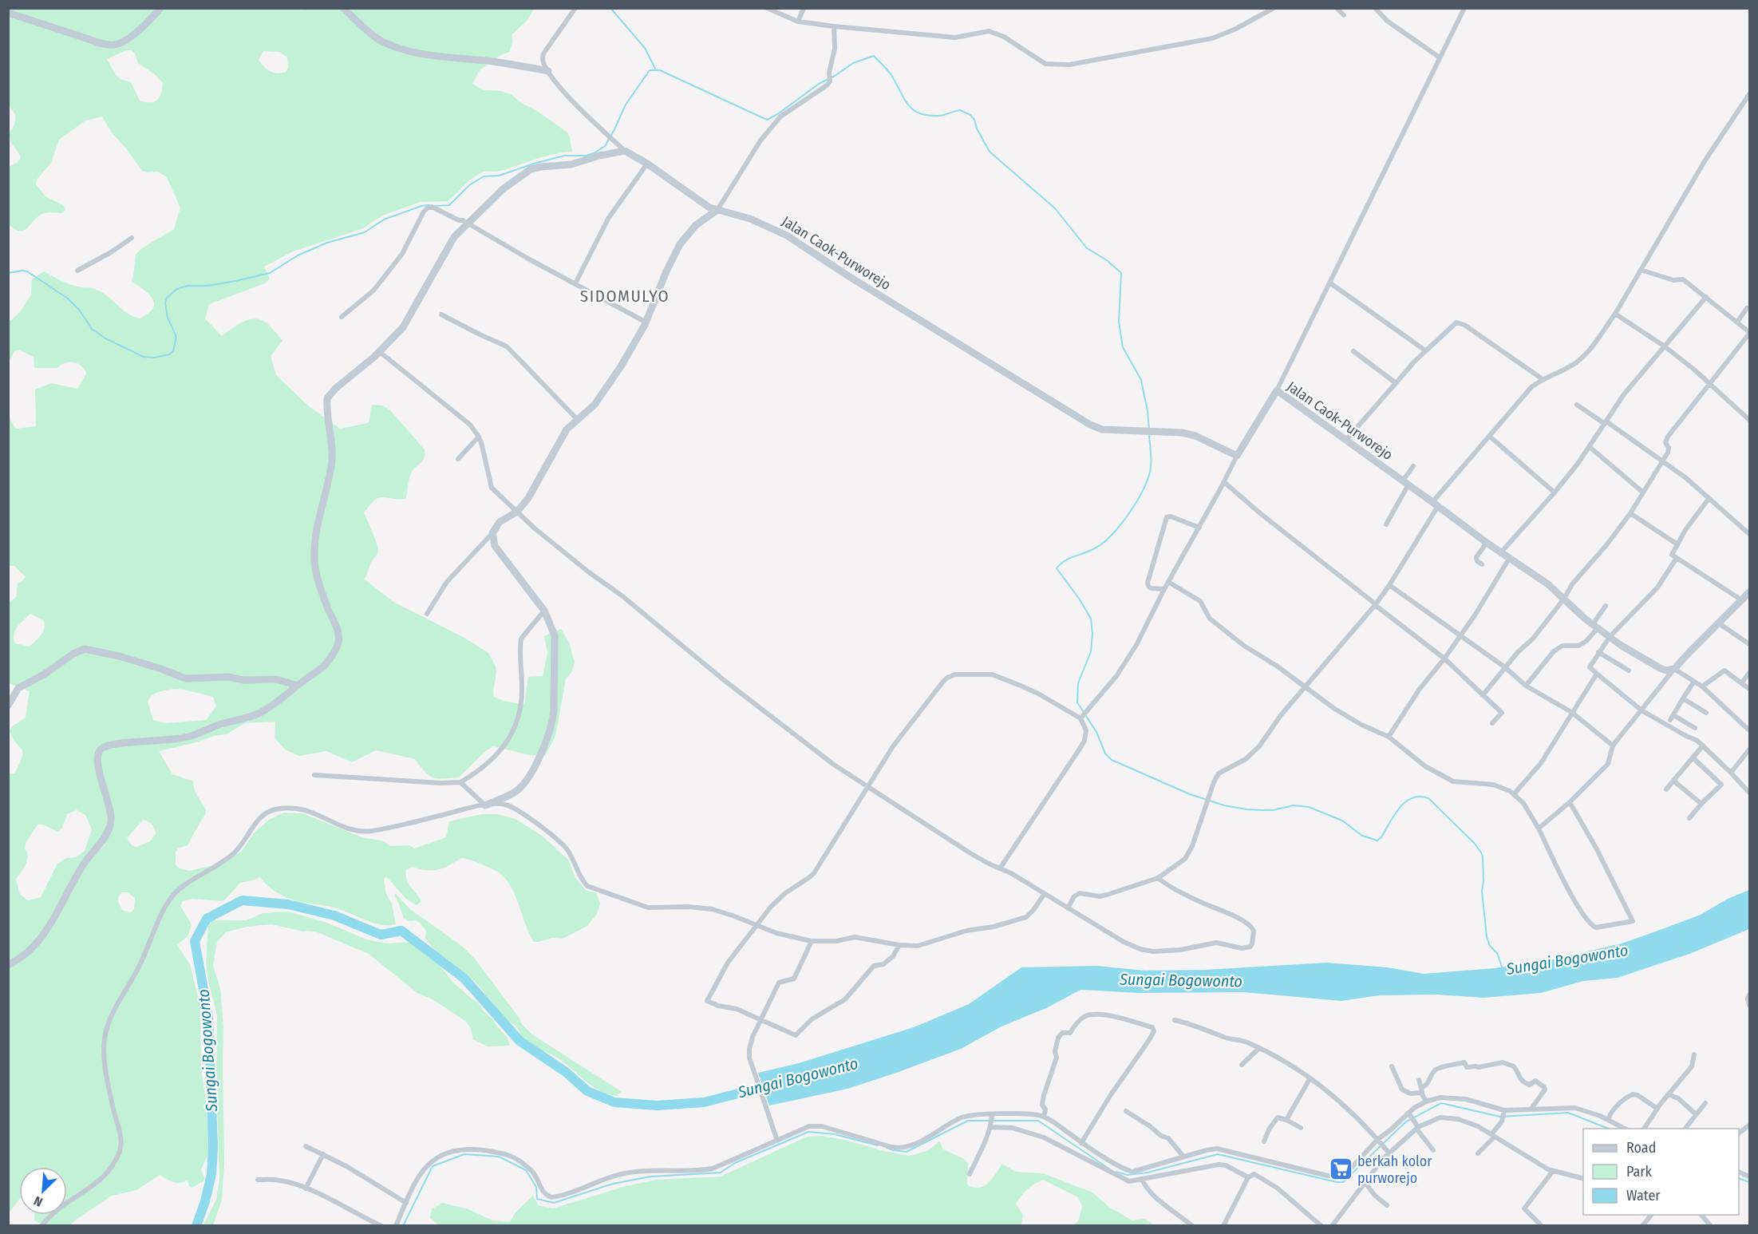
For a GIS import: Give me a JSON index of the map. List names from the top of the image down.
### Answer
{
  "streets": {
    "street": ["Jalan Caok-Purworejo"]
  },
  "districts": ["SIDOMULYO"],
  "water": ["Sungai Bogowonto"],
  "places": {
    "supermarket": ["berkah kolor purworejo"]
  },
  "legend": ["Road", "Park", "Water"],
  "north": "bottom left"
}
